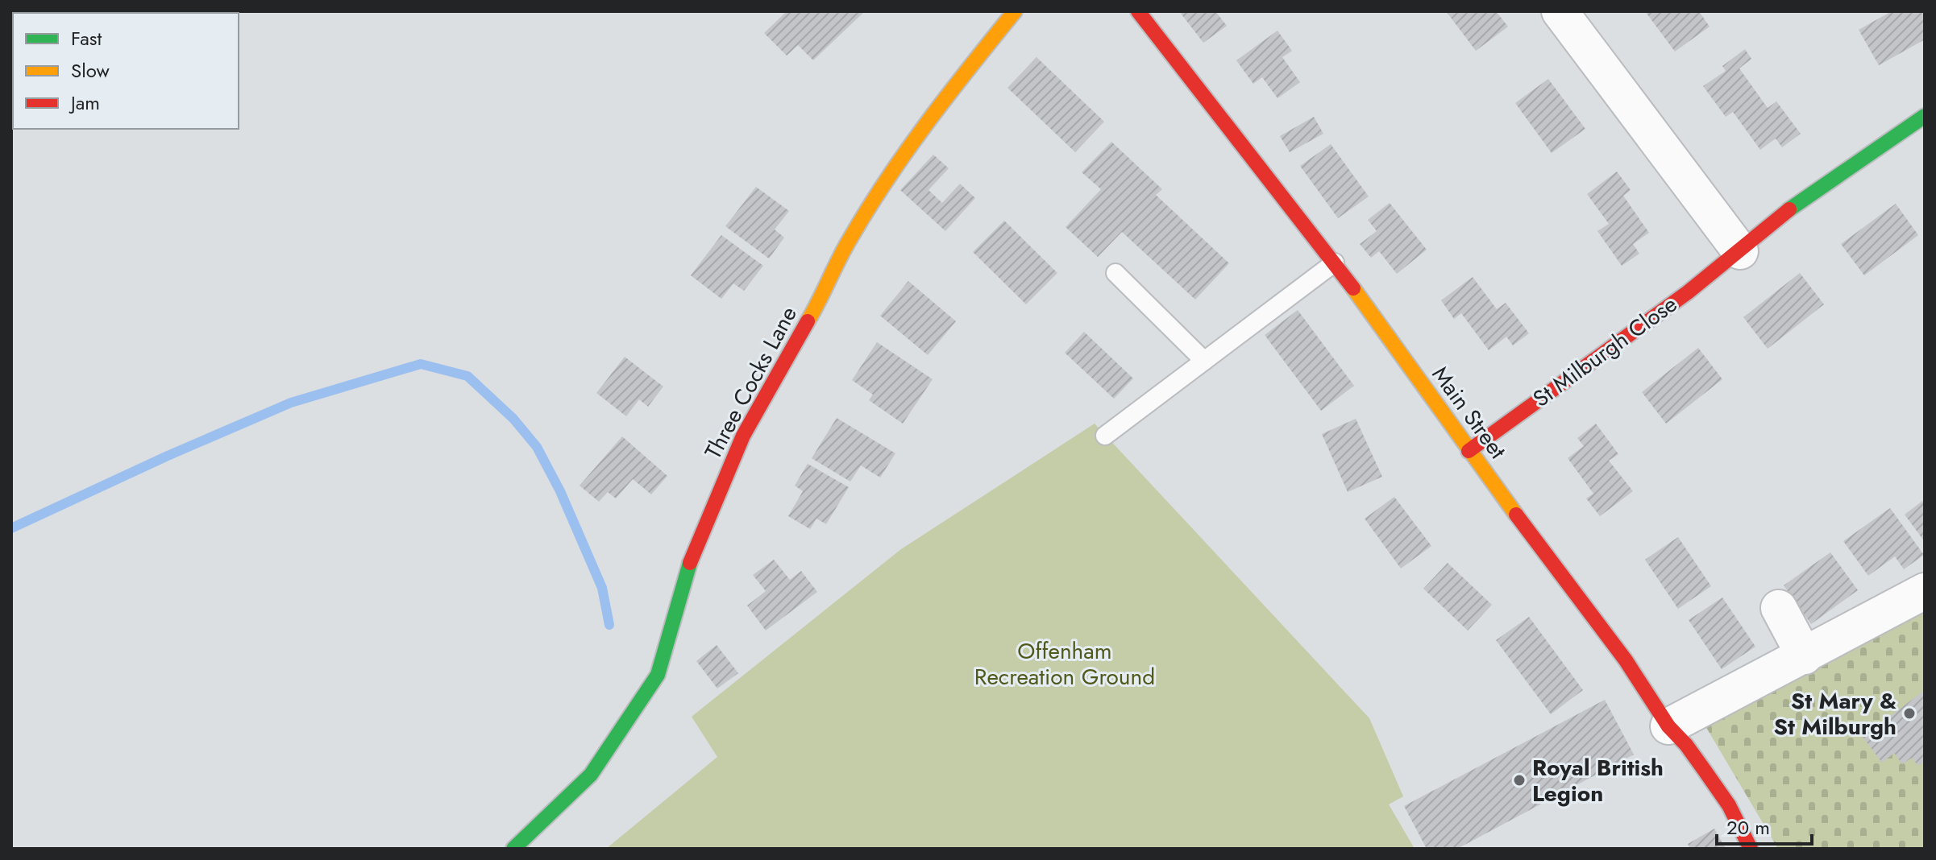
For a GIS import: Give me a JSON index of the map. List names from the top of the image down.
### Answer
{
  "streets": {
    "street": ["St Milburgh Close", "Three Cocks Lane", "Main Street"]
  },
  "crossings": [
    ["St Milburgh Close", "Main Street"]
  ],
  "parks": ["Offenham Recreation Ground"],
  "places": ["St Mary & St Milburgh", "Royal British Legion"],
  "legend": ["Fast", "Slow", "Jam"],
  "scale_bar": "20 m"
}
